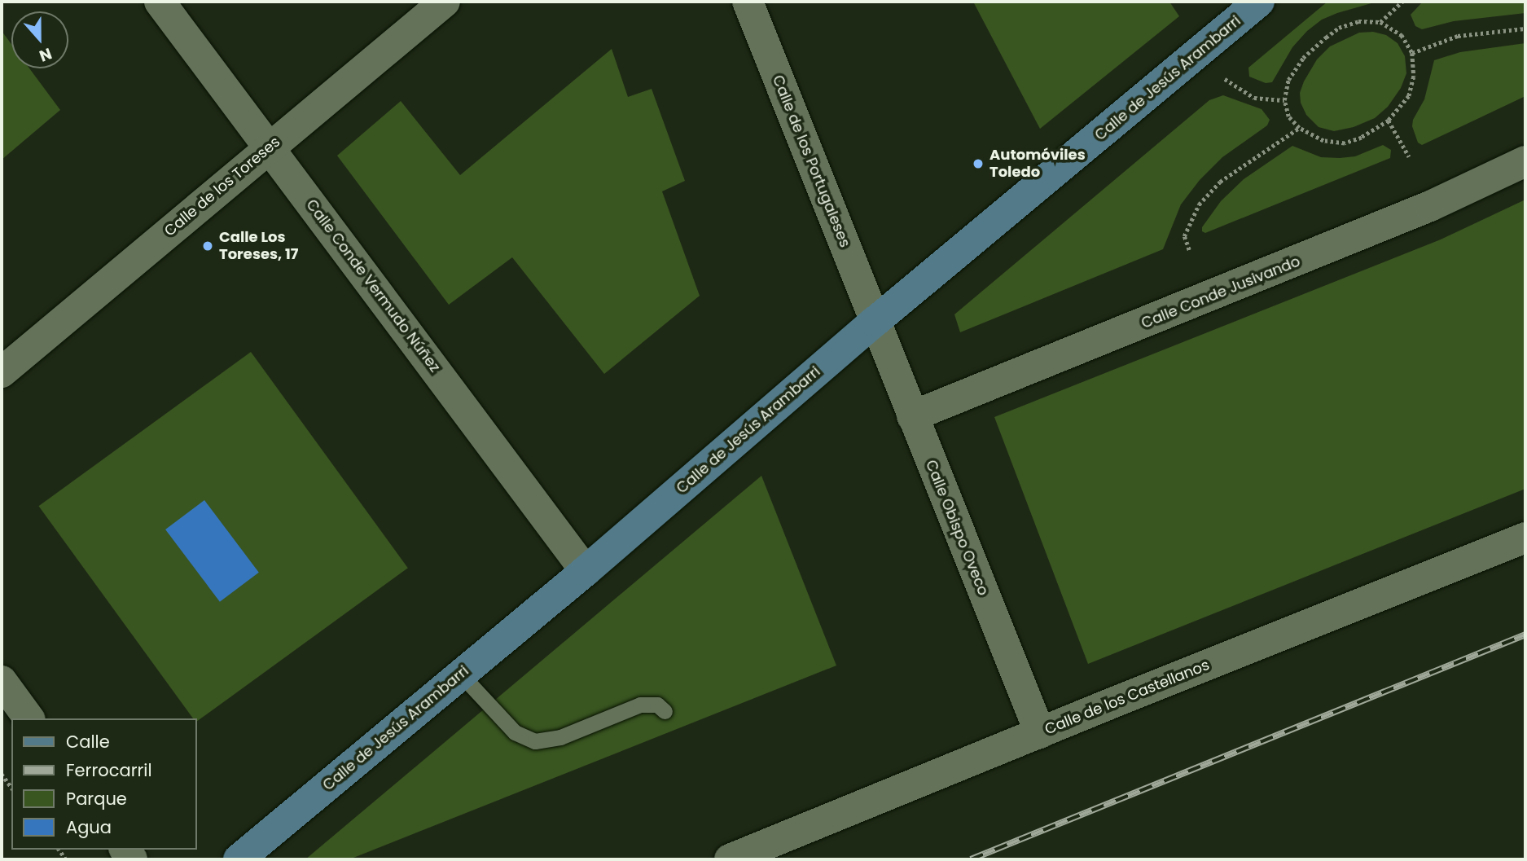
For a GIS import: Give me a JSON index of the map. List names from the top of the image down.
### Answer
{
  "streets": {
    "main road": ["Calle de Jesús Arambarri"],
    "street": [
      "Calle de los Portugaleses",
      "Calle de los Toreses",
      "Calle Conde Vermudo Núñez",
      "Calle Conde Jusivando",
      "Calle Obispo Oveco",
      "Calle de los Castellanos"
    ]
  },
  "crossings": [
    ["Calle de Jesús Arambarri", "Calle de los Portugaleses"],
    ["Calle de Jesús Arambarri", "Calle Conde Vermudo Núñez"],
    ["Calle de Jesús Arambarri", "Calle Obispo Oveco"],
    ["Calle de los Portugaleses", "Calle Obispo Oveco"],
    ["Calle de los Toreses", "Calle Conde Vermudo Núñez"],
    ["Calle Conde Jusivando", "Calle Obispo Oveco"],
    ["Calle Obispo Oveco", "Calle de los Castellanos"]
  ],
  "places": ["Automóviles Toledo", "Calle Los Toreses, 17"],
  "legend": [
    "Calle",
    "Ferrocarril",
    "Parque",
    "Agua"
  ],
  "north": "bottom"
}
